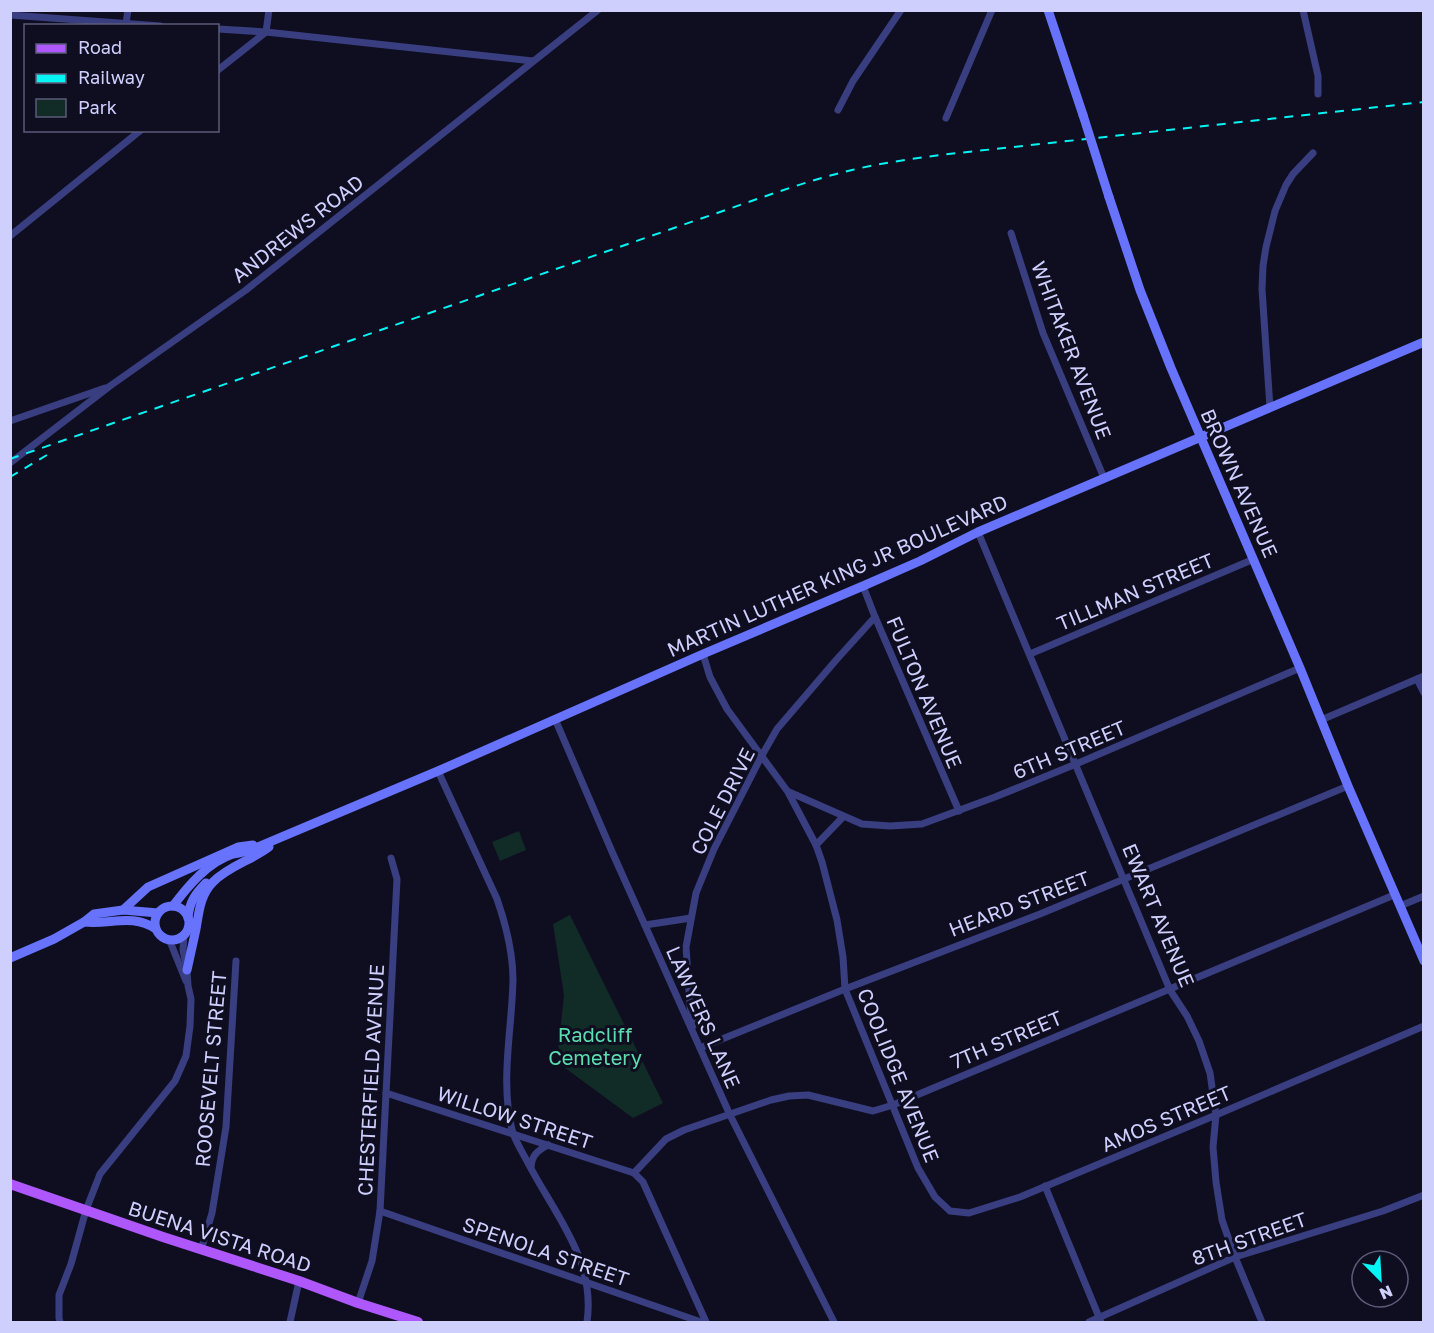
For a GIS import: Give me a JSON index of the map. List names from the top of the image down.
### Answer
{
  "streets": {
    "main road": ["BROWN AVENUE", "MARTIN LUTHER KING JR BOULEVARD", "BUENA VISTA ROAD"],
    "street": [
      "ANDREWS ROAD",
      "WHITAKER AVENUE",
      "TILLMAN STREET",
      "FULTON AVENUE",
      "6TH STREET",
      "COLE DRIVE",
      "HEARD STREET",
      "EWART AVENUE",
      "LAWYERS LANE",
      "7TH STREET",
      "ROOSEVELT STREET",
      "COOLIDGE AVENUE",
      "CHESTERFIELD AVENUE",
      "WILLOW STREET",
      "AMOS STREET",
      "8TH STREET",
      "SPENOLA STREET"
    ]
  },
  "crossings": [
    ["WHITAKER AVENUE", "MARTIN LUTHER KING JR BOULEVARD"],
    ["BROWN AVENUE", "MARTIN LUTHER KING JR BOULEVARD"],
    ["BROWN AVENUE", "TILLMAN STREET"],
    ["BROWN AVENUE", "6TH STREET"],
    ["BROWN AVENUE", "HEARD STREET"],
    ["BROWN AVENUE", "7TH STREET"],
    ["MARTIN LUTHER KING JR BOULEVARD", "FULTON AVENUE"],
    ["MARTIN LUTHER KING JR BOULEVARD", "EWART AVENUE"],
    ["MARTIN LUTHER KING JR BOULEVARD", "LAWYERS LANE"],
    ["MARTIN LUTHER KING JR BOULEVARD", "ROOSEVELT STREET"],
    ["MARTIN LUTHER KING JR BOULEVARD", "COOLIDGE AVENUE"],
    ["TILLMAN STREET", "EWART AVENUE"],
    ["FULTON AVENUE", "6TH STREET"],
    ["FULTON AVENUE", "COLE DRIVE"],
    ["6TH STREET", "EWART AVENUE"],
    ["6TH STREET", "COOLIDGE AVENUE"],
    ["COLE DRIVE", "LAWYERS LANE"],
    ["COLE DRIVE", "COOLIDGE AVENUE"],
    ["HEARD STREET", "EWART AVENUE"],
    ["HEARD STREET", "LAWYERS LANE"],
    ["HEARD STREET", "COOLIDGE AVENUE"],
    ["EWART AVENUE", "7TH STREET"],
    ["EWART AVENUE", "AMOS STREET"],
    ["EWART AVENUE", "8TH STREET"],
    ["LAWYERS LANE", "7TH STREET"],
    ["7TH STREET", "COOLIDGE AVENUE"],
    ["7TH STREET", "WILLOW STREET"],
    ["ROOSEVELT STREET", "BUENA VISTA ROAD"],
    ["COOLIDGE AVENUE", "AMOS STREET"],
    ["CHESTERFIELD AVENUE", "WILLOW STREET"],
    ["CHESTERFIELD AVENUE", "BUENA VISTA ROAD"],
    ["CHESTERFIELD AVENUE", "SPENOLA STREET"]
  ],
  "parks": ["Radcliff Cemetery"],
  "legend": ["Road", "Railway", "Park"],
  "north": "bottom right"
}
